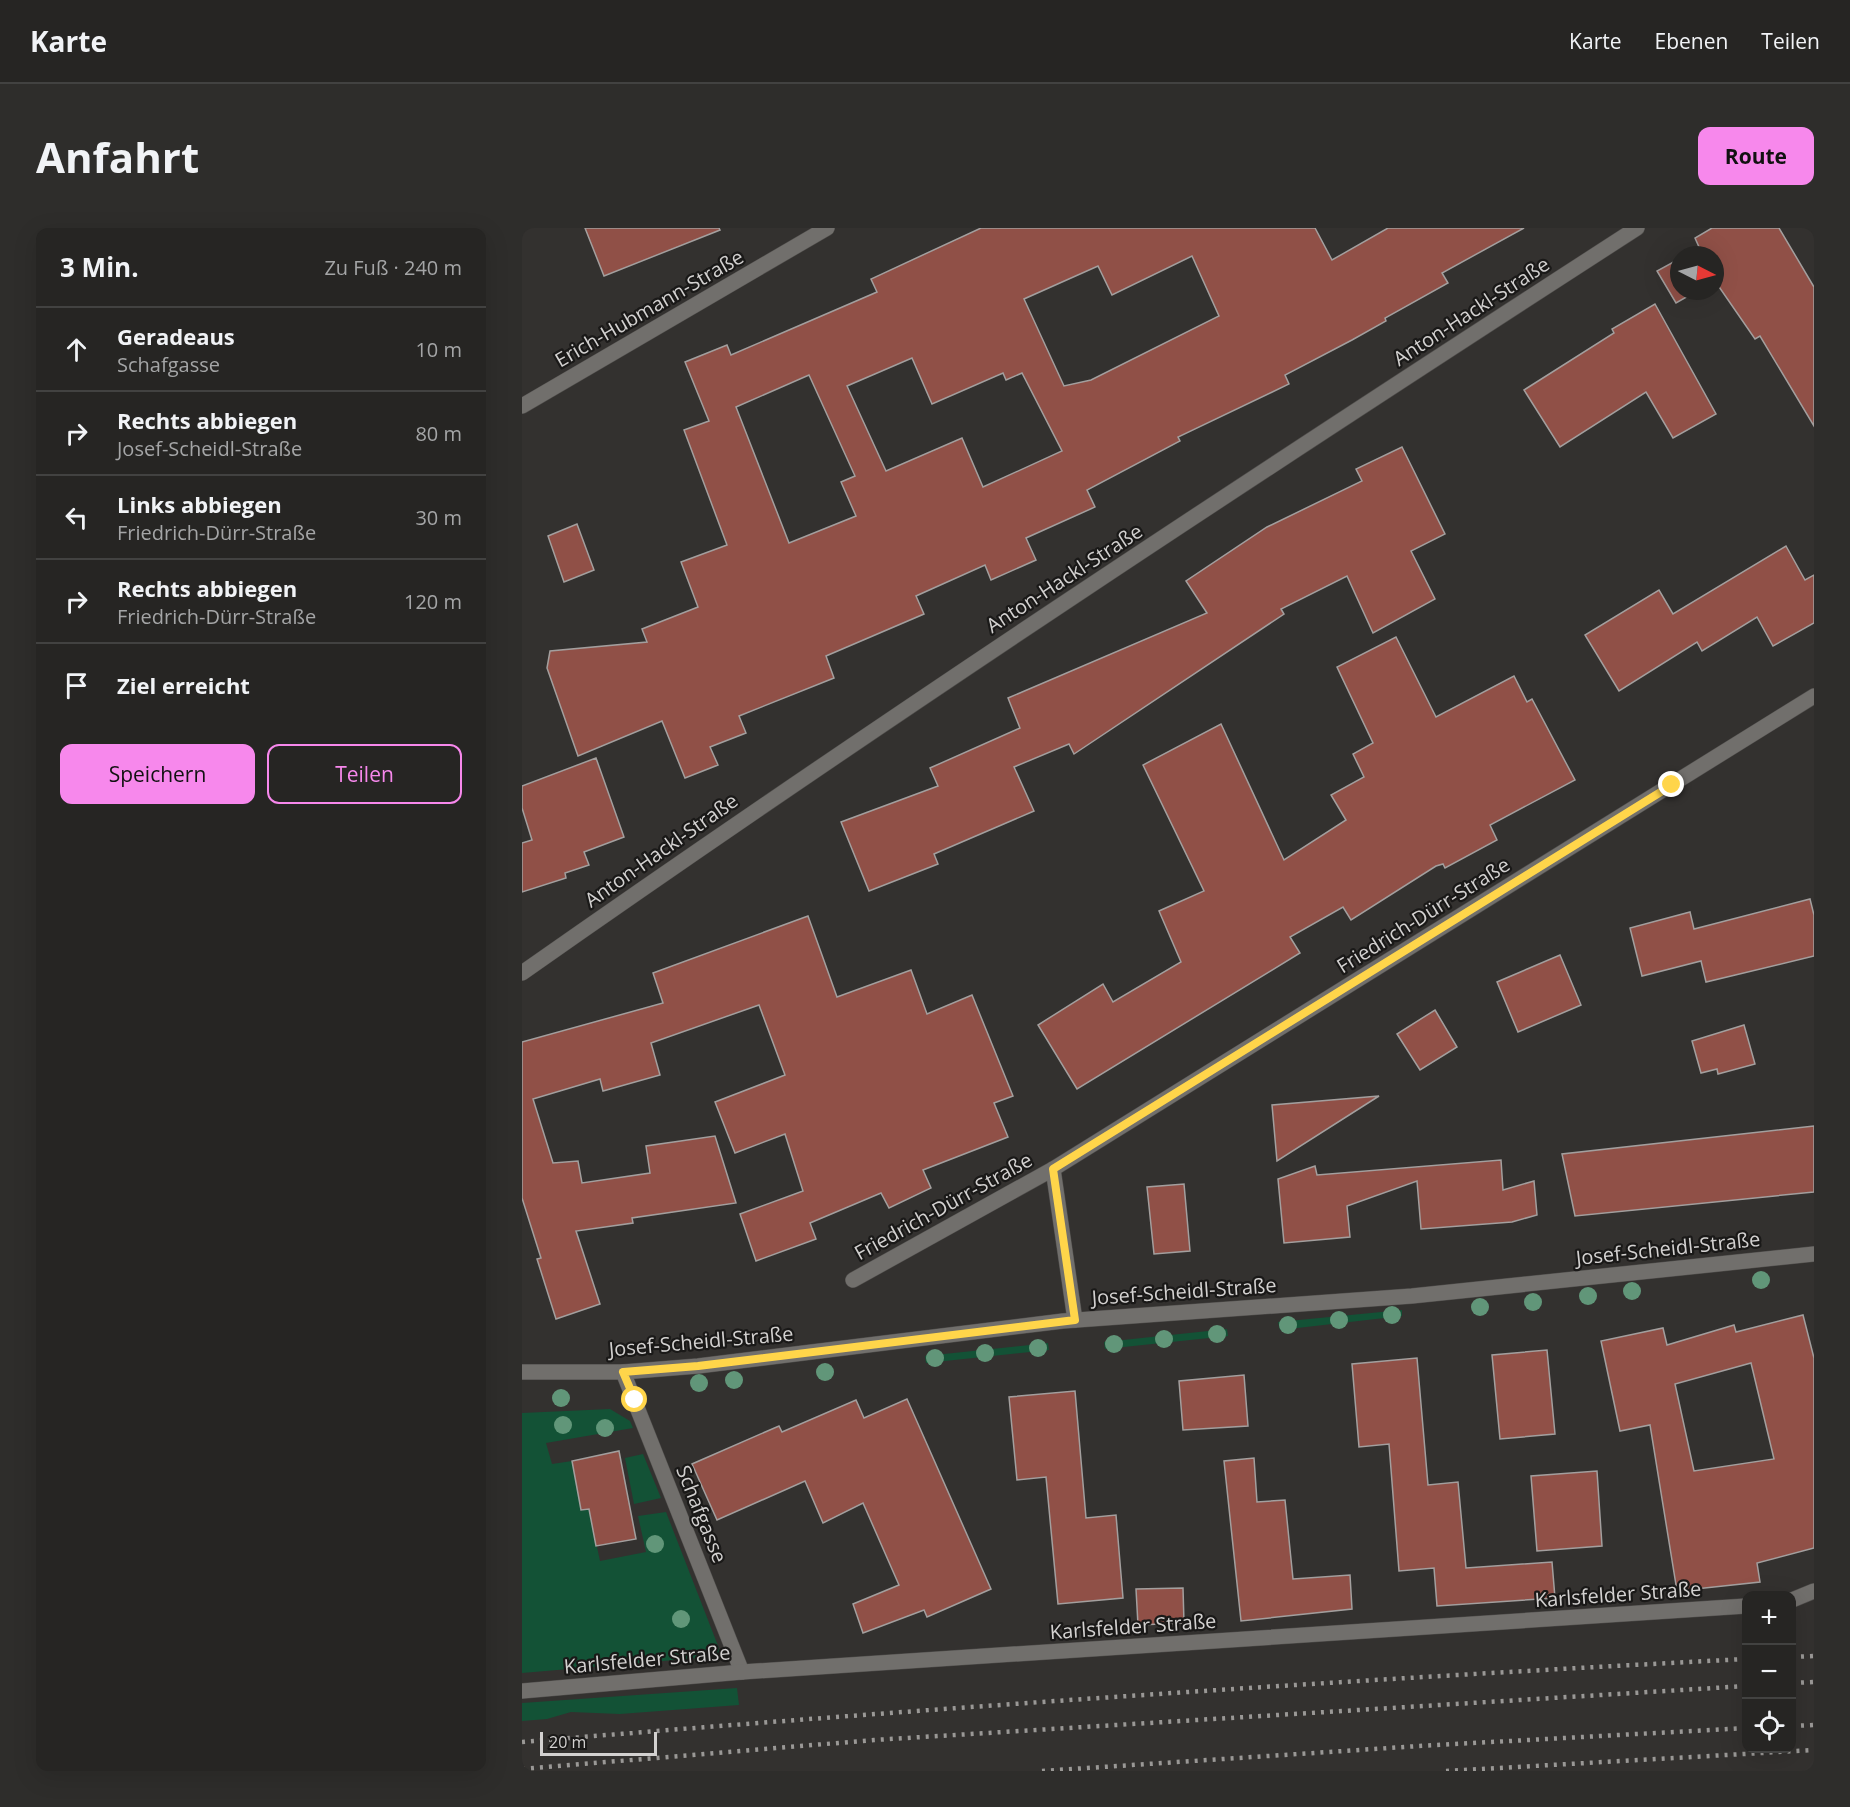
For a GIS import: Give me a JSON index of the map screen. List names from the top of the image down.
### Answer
{
  "streets": {
    "street": [
      "Erich-Hubmann-Straße",
      "Anton-Hackl-Straße",
      "Friedrich-Dürr-Straße",
      "Josef-Scheidl-Straße",
      "Schafgasse",
      "Karlsfelder Straße"
    ]
  },
  "crossings": [
    ["Friedrich-Dürr-Straße", "Josef-Scheidl-Straße"],
    ["Josef-Scheidl-Straße", "Schafgasse"],
    ["Schafgasse", "Karlsfelder Straße"]
  ],
  "scale_bar": "20 m",
  "north": "right",
  "page": {
    "header": "Karte",
    "nav": ["Karte", "Ebenen", "Teilen"],
    "buttons": [
      "Route",
      ["Speichern", "Teilen"]
    ],
    "title": "Anfahrt",
    "heading": ["3 Min.", "Zu Fuß · 240 m"],
    "list": [
      ["Geradeaus", "Schafgasse", "10 m"],
      ["Rechts abbiegen", "Josef-Scheidl-Straße", "80 m"],
      ["Links abbiegen", "Friedrich-Dürr-Straße", "30 m"],
      ["Rechts abbiegen", "Friedrich-Dürr-Straße", "120 m"],
      "Ziel erreicht"
    ],
    "map_buttons": ["+", "−"],
    "scale": "20 m"
  }
}
